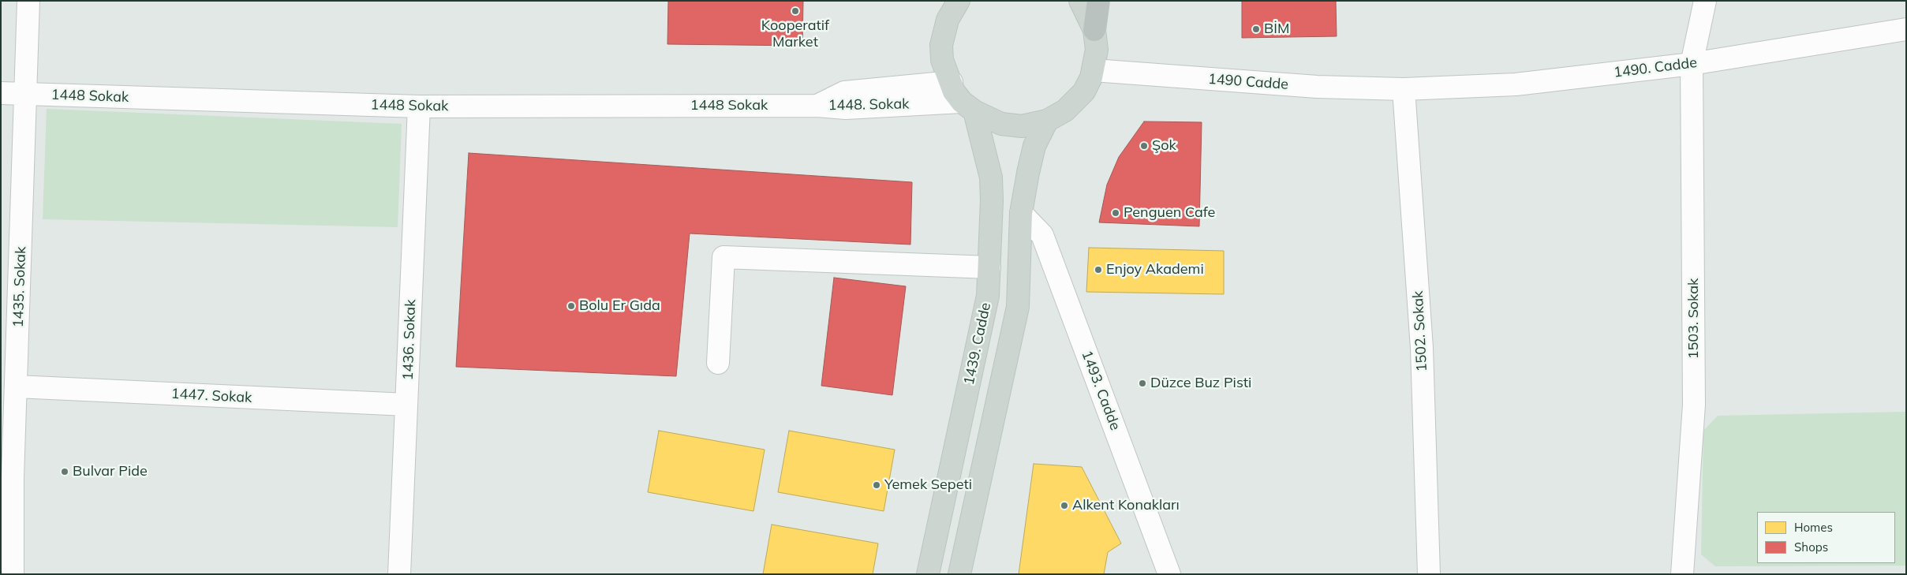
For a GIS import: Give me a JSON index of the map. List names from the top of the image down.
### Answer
{
  "streets": {
    "main road": ["1439. Cadde"],
    "street": [
      "1490. Cadde",
      "1490 Cadde",
      "1448 Sokak",
      "1448. Sokak",
      "1435. Sokak",
      "1503. Sokak",
      "1502. Sokak",
      "1436. Sokak",
      "1493. Cadde",
      "1447. Sokak"
    ]
  },
  "crossings": [
    ["1490. Cadde", "1490 Cadde"],
    ["1490. Cadde", "1503. Sokak"],
    ["1490. Cadde", "1502. Sokak"],
    ["1490 Cadde", "1502. Sokak"],
    ["1448 Sokak", "1448. Sokak"],
    ["1448 Sokak", "1435. Sokak"],
    ["1448 Sokak", "1436. Sokak"],
    ["1448. Sokak", "1439. Cadde"],
    ["1435. Sokak", "1447. Sokak"],
    ["1436. Sokak", "1447. Sokak"]
  ],
  "places": [
    "Kooperatif Market",
    "BİM",
    "Şok",
    "Penguen Cafe",
    "Enjoy Akademi",
    "Bolu Er Gıda",
    "Düzce Buz Pisti",
    "Bulvar Pide",
    "Yemek Sepeti",
    "Alkent Konakları"
  ],
  "legend": ["Homes", "Shops"]
}
